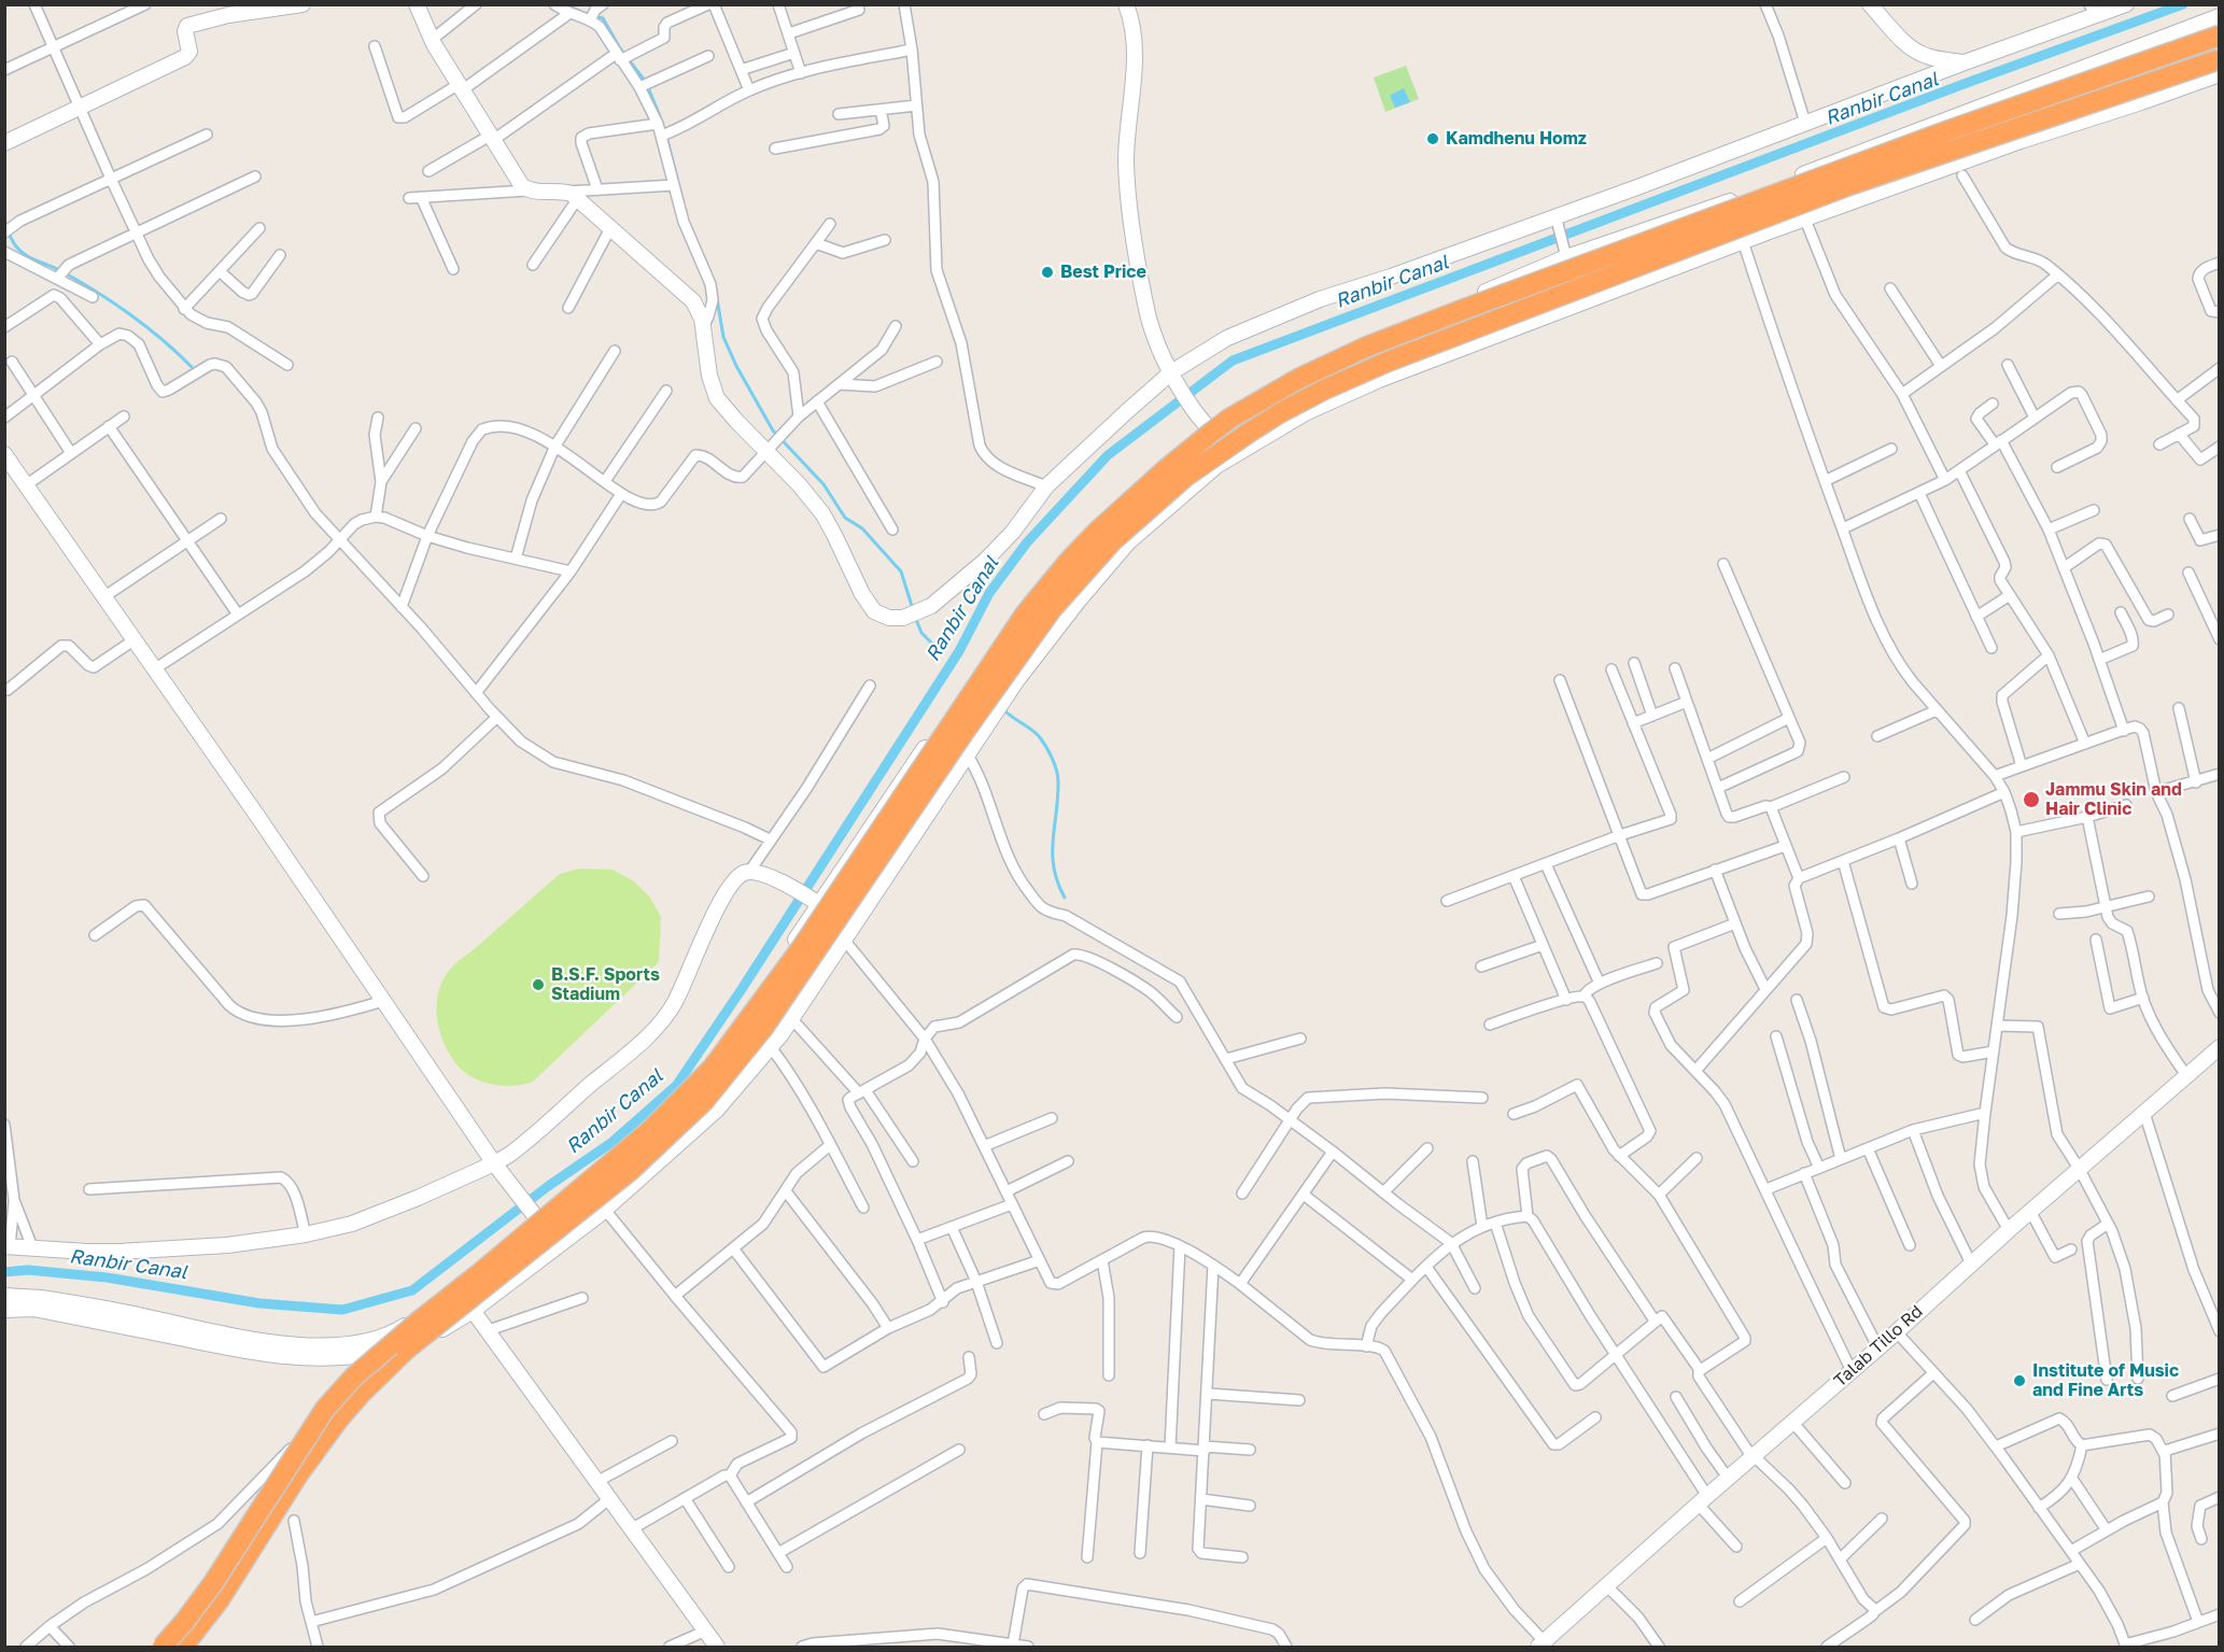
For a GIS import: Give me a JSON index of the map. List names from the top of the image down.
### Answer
{
  "streets": {
    "street": ["Talab Tillo Rd"]
  },
  "water": ["Ranbir Canal"],
  "places": [
    "Kamdhenu Homz",
    "Best Price",
    "Jammu Skin and Hair Clinic",
    "B.S.F. Sports Stadium",
    "Institute of Music and Fine Arts"
  ]
}
